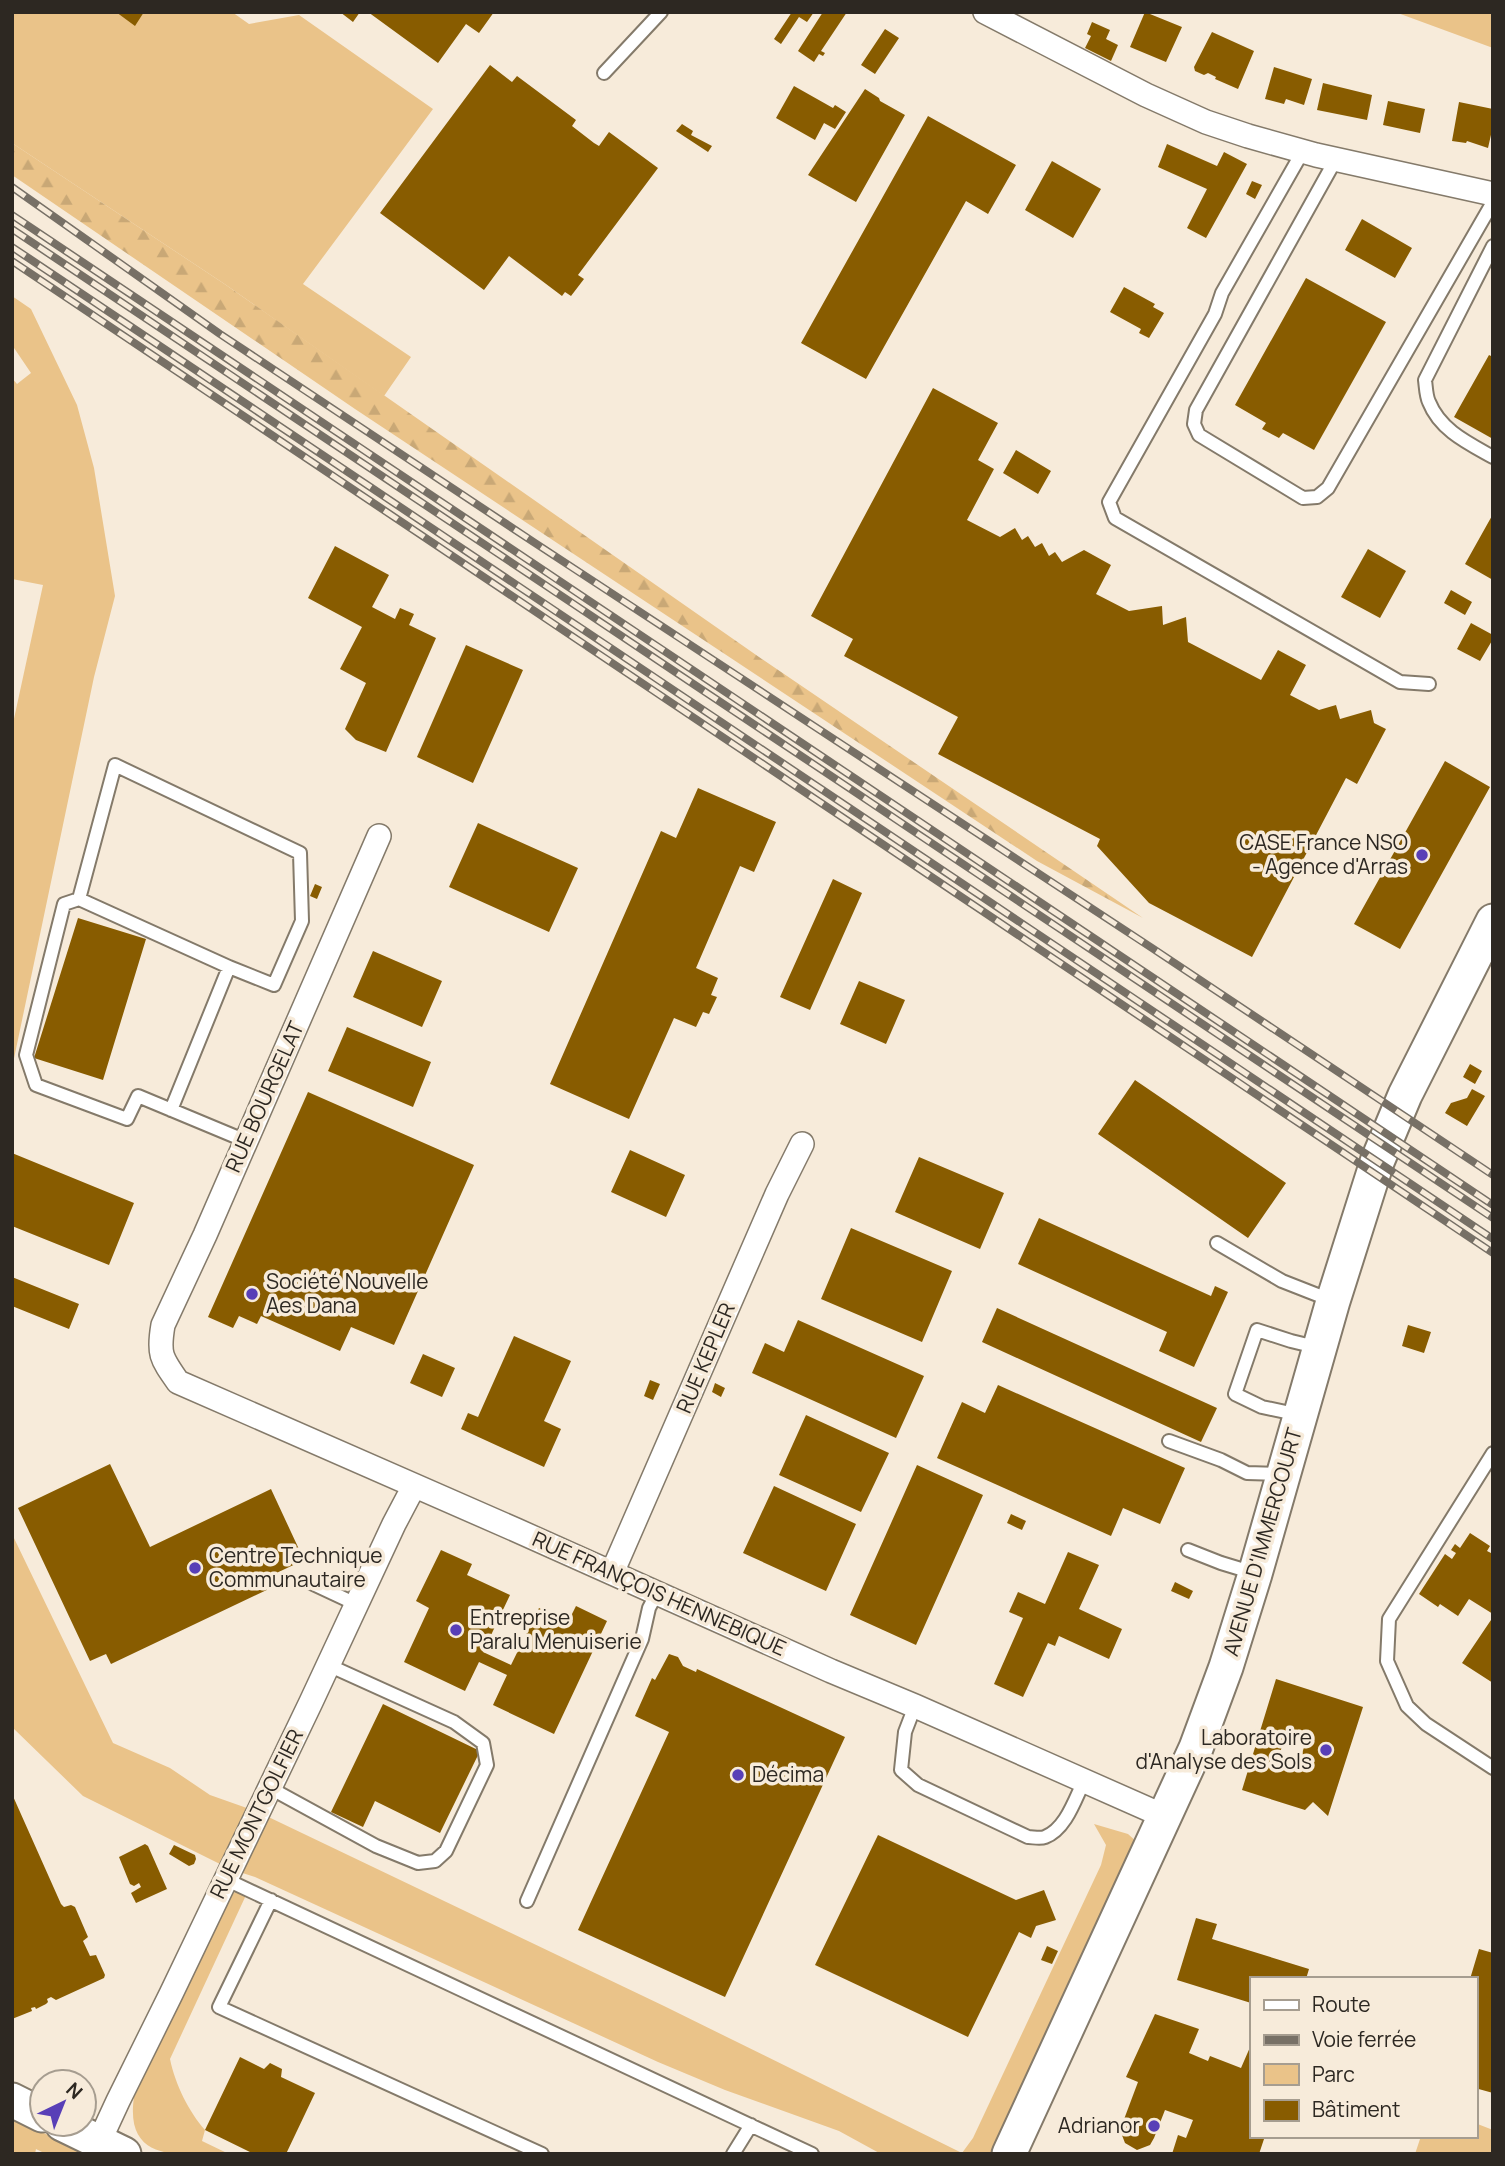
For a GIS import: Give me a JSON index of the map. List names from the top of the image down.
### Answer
{
  "streets": {
    "main road": ["AVENUE D'IMMERCOURT"],
    "street": [
      "RUE BOURGELAT",
      "RUE KEPLER",
      "RUE FRANÇOIS HENNEBIQUE",
      "RUE MONTGOLFIER"
    ]
  },
  "crossings": [
    ["RUE BOURGELAT", "RUE FRANÇOIS HENNEBIQUE"],
    ["RUE KEPLER", "RUE FRANÇOIS HENNEBIQUE"],
    ["AVENUE D'IMMERCOURT", "RUE FRANÇOIS HENNEBIQUE"],
    ["RUE FRANÇOIS HENNEBIQUE", "RUE MONTGOLFIER"]
  ],
  "places": [
    "CASE France NSO - Agence d'Arras",
    "Société Nouvelle Aes Dana",
    "Centre Technique Communautaire",
    "Entreprise Paralu Menuiserie",
    "Laboratoire d'Analyse des Sols",
    "Décima",
    "Adrianor"
  ],
  "legend": [
    "Route",
    "Voie ferrée",
    "Parc",
    "Bâtiment"
  ],
  "north": "top right"
}
